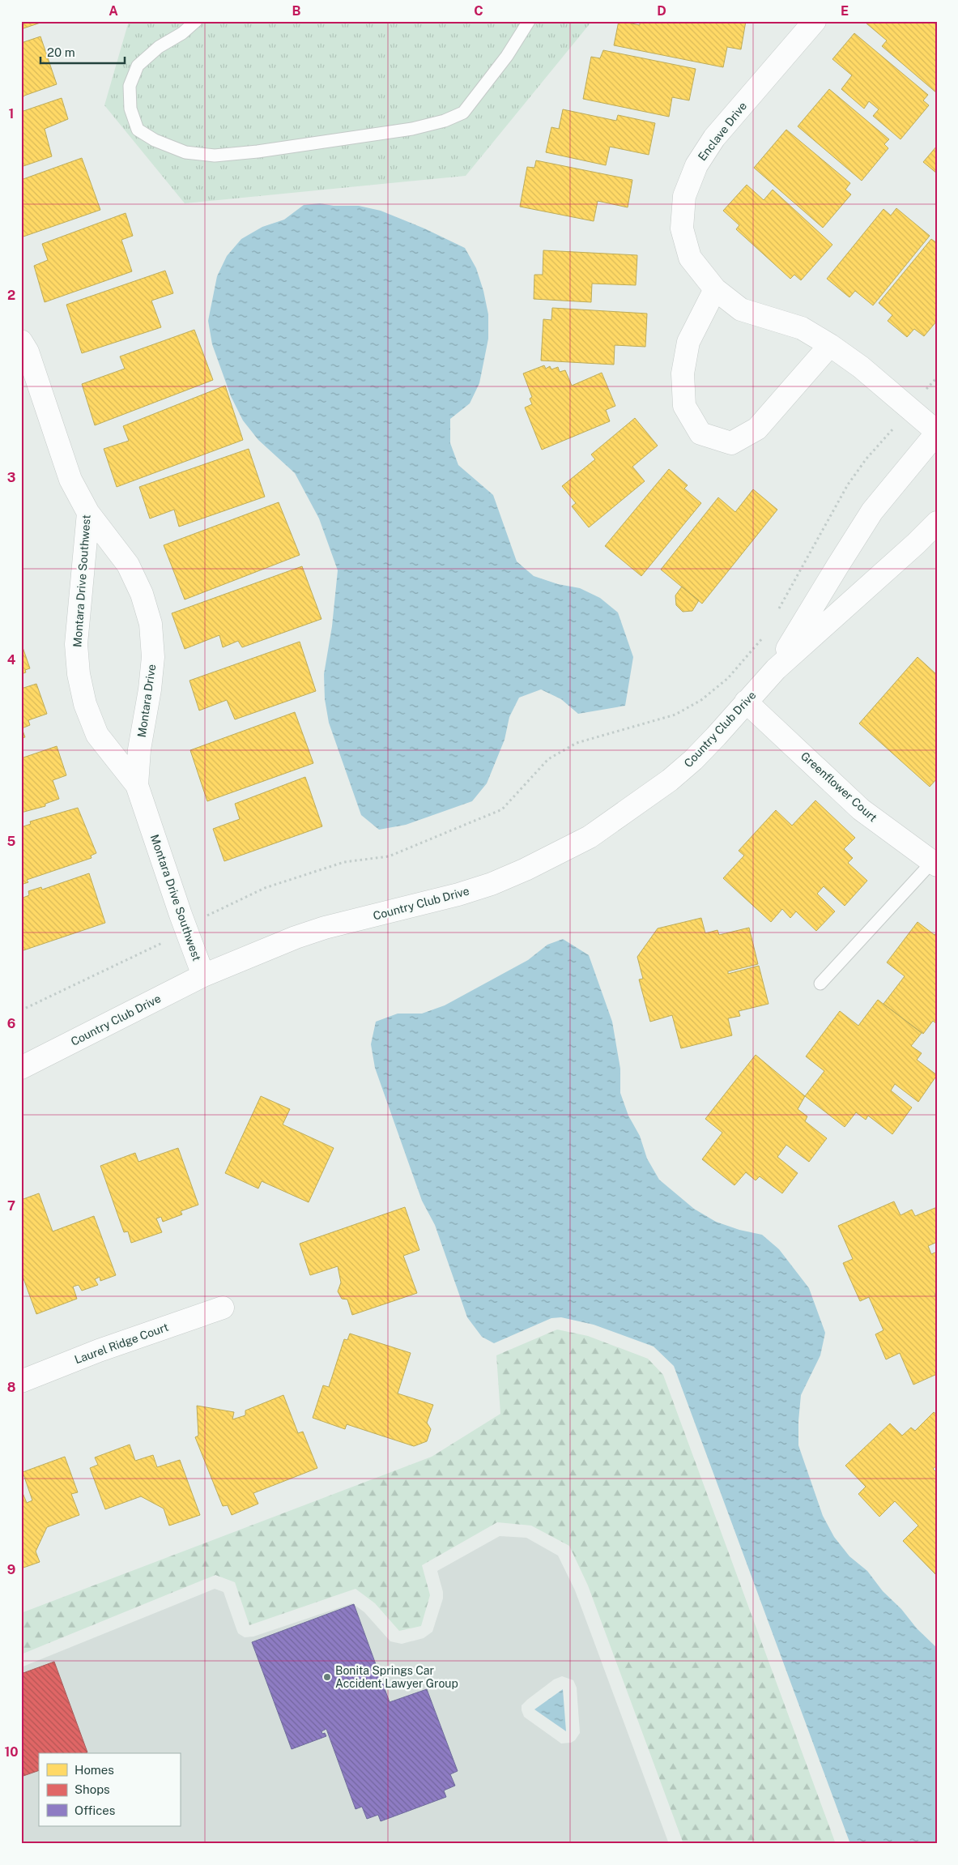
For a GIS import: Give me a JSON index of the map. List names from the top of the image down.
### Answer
{
  "streets": {
    "street": [
      "Enclave Drive",
      "Montara Drive Southwest",
      "Montara Drive",
      "Country Club Drive",
      "Greenflower Court",
      "Laurel Ridge Court"
    ]
  },
  "crossings": [
    ["Enclave Drive", "Country Club Drive"],
    ["Montara Drive Southwest", "Montara Drive"],
    ["Montara Drive Southwest", "Country Club Drive"],
    ["Country Club Drive", "Greenflower Court"]
  ],
  "places": ["Bonita Springs Car Accident Lawyer Group"],
  "legend": ["Homes", "Shops", "Offices"],
  "scale_bar": "20 m",
  "grid": {
    "columns": [
      "A",
      "B",
      "C",
      "D",
      "E"
    ],
    "rows": [
      "1",
      "2",
      "3",
      "4",
      "5",
      "6",
      "7",
      "8",
      "9",
      "10"
    ]
  }
}
